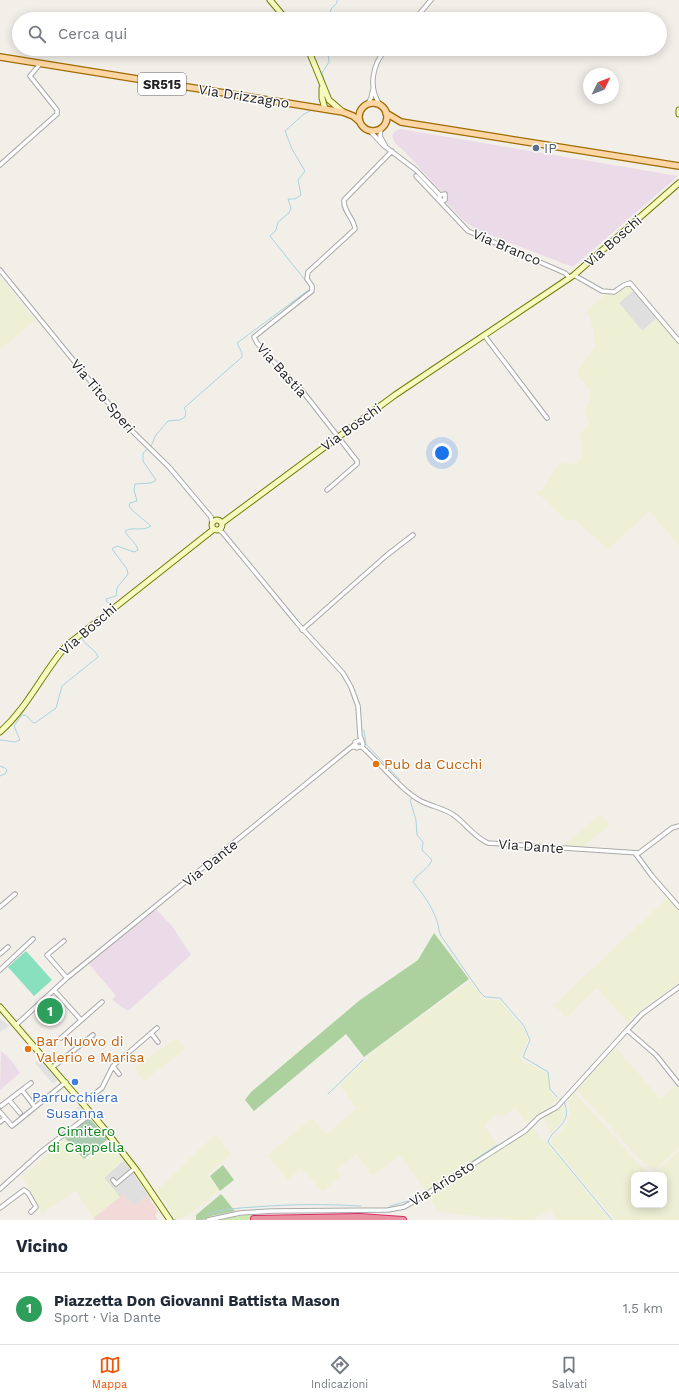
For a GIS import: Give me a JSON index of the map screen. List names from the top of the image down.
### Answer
{
  "streets": {
    "main road": ["SR515", "Via Drizzagno"],
    "street": [
      "Via Boschi",
      "Via Branco",
      "Via Bastia",
      "Via Tito Speri",
      "Via Dante",
      "Via Ariosto"
    ]
  },
  "crossings": [
    ["Via Boschi", "Via Branco"],
    ["Via Boschi", "Via Bastia"]
  ],
  "parks": ["Cimitero di Cappella"],
  "places": [
    "IP",
    "Pub da Cucchi",
    "Bar Nuovo di Valerio e Marisa",
    "Parrucchiera Susanna"
  ],
  "north": "top right",
  "page": {
    "search": "Cerca qui",
    "pins": "1",
    "heading": "Vicino",
    "list": [
      {
        "mark": "1",
        "name": "Piazzetta Don Giovanni Battista Mason",
        "note": "Sport · Via Dante",
        "value": "1.5 km"
      }
    ],
    "nav": ["Mappa", "Indicazioni", "Salvati"]
  }
}
